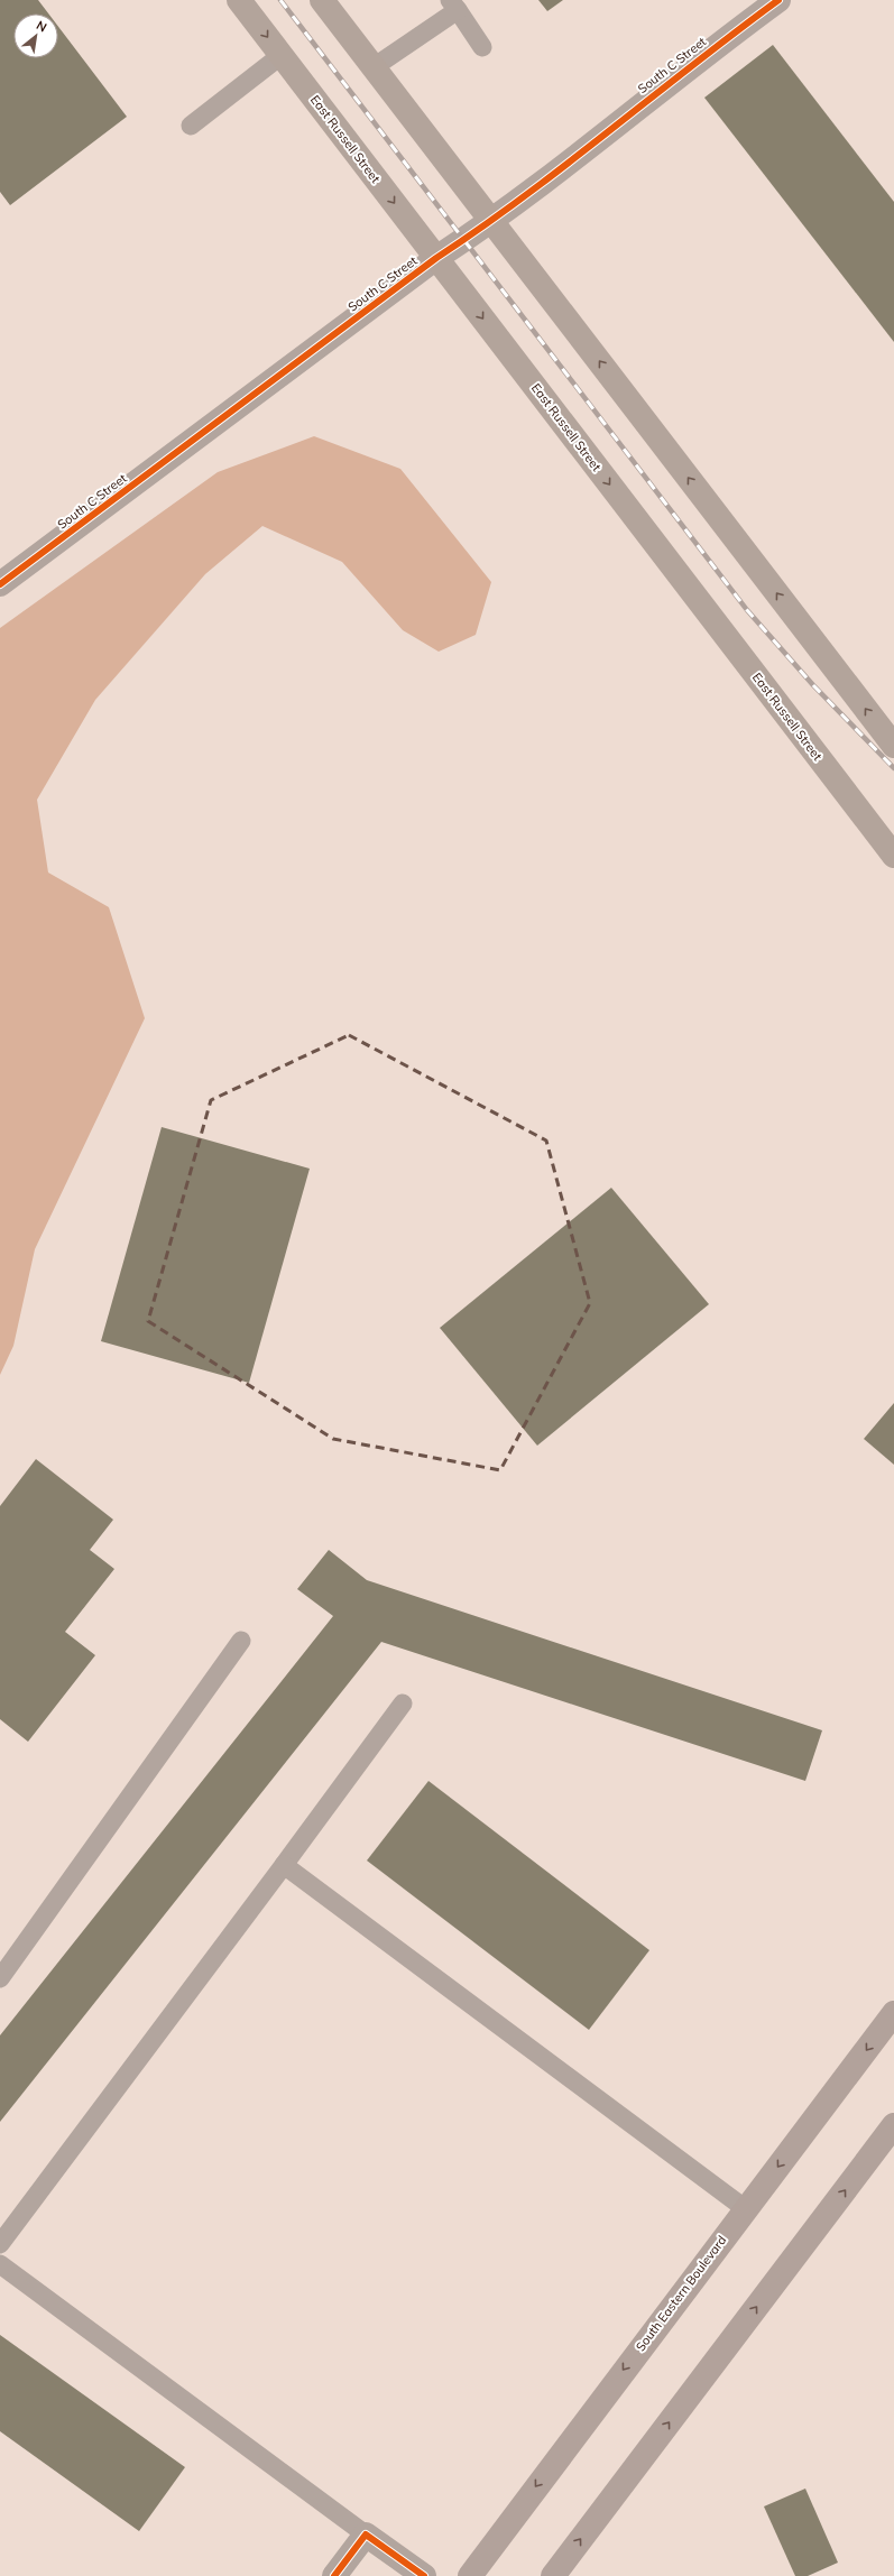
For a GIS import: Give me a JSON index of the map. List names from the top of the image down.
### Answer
{
  "streets": {
    "highway": ["South Eastern Boulevard"],
    "main road": ["East Russell Street"],
    "street": ["South C Street"]
  },
  "crossings": [
    ["South C Street", "East Russell Street"]
  ],
  "north": "top right"
}
